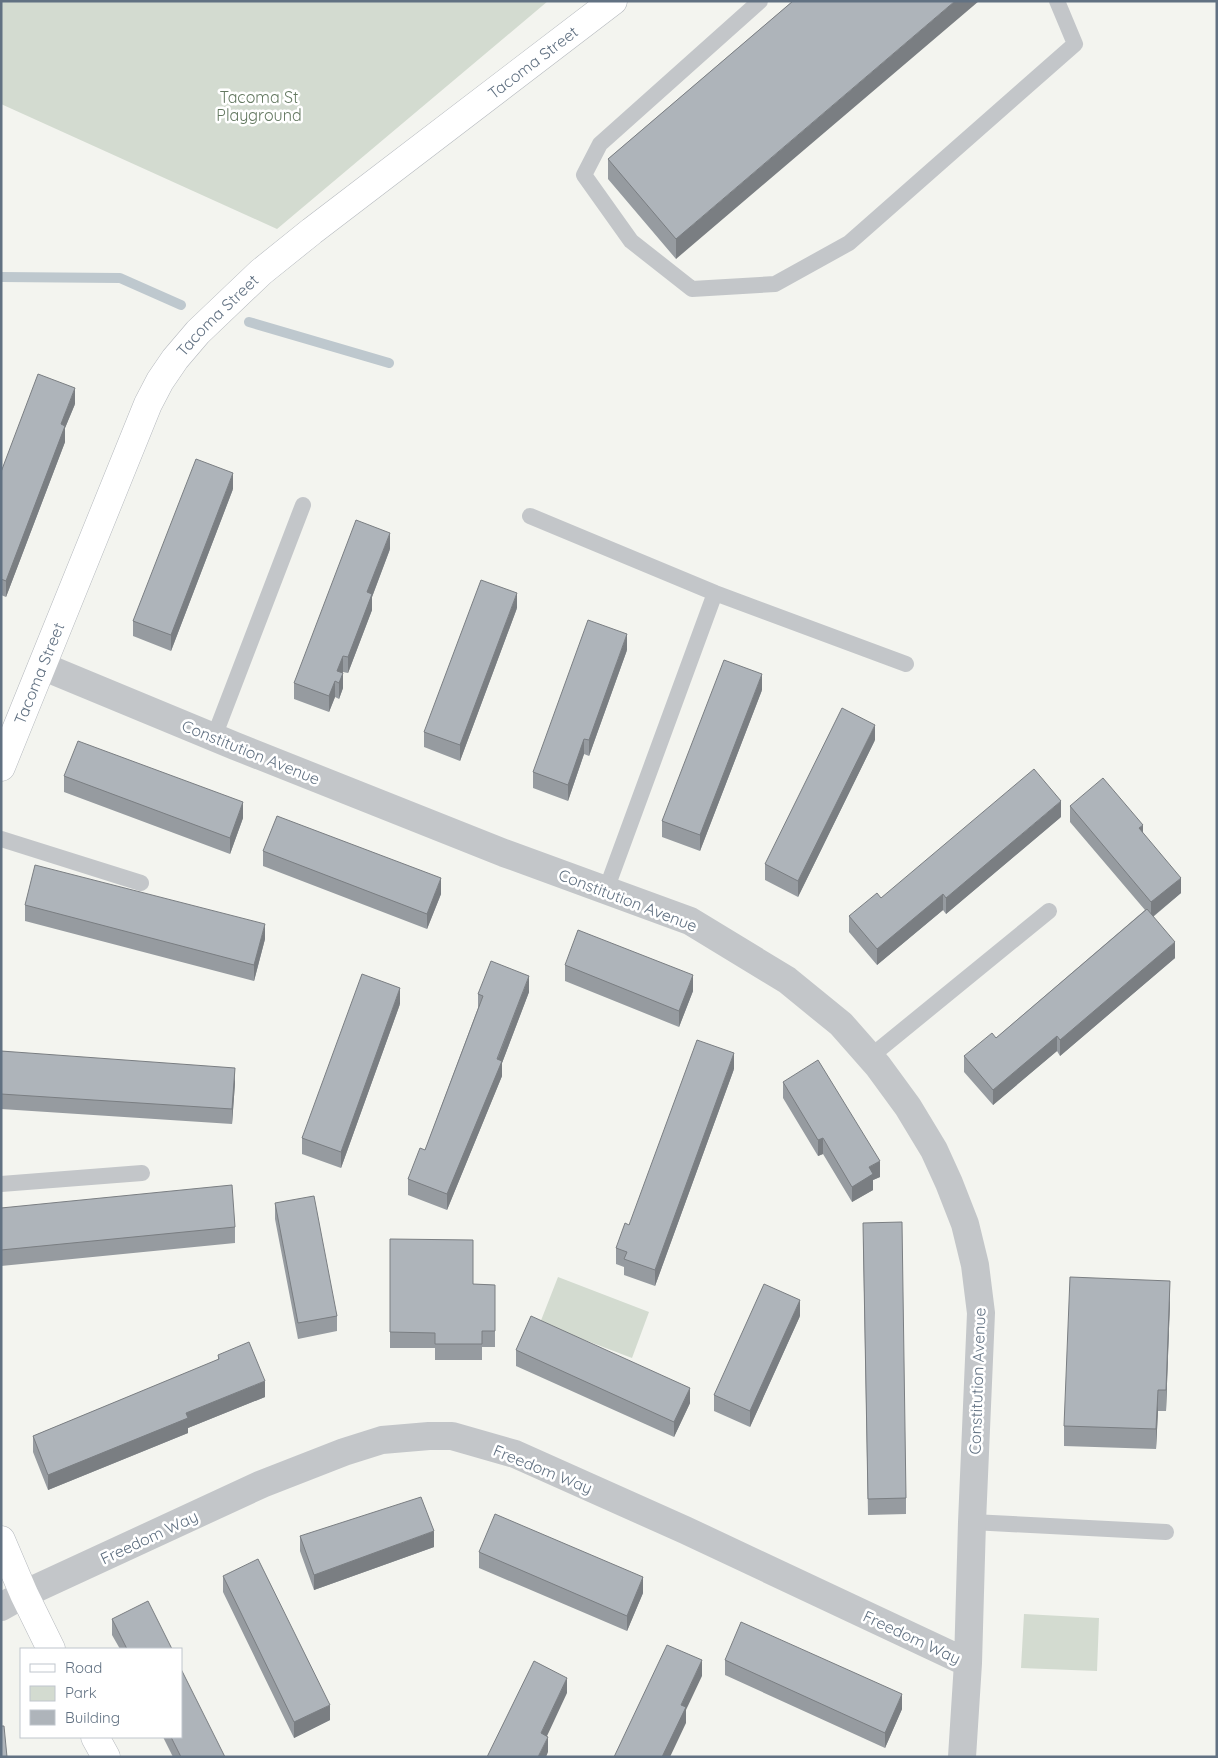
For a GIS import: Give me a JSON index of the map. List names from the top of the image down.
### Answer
{
  "streets": {
    "street": ["Tacoma Street", "Constitution Avenue", "Freedom Way"]
  },
  "crossings": [
    ["Tacoma Street", "Constitution Avenue"],
    ["Constitution Avenue", "Freedom Way"]
  ],
  "parks": ["Tacoma St Playground"],
  "legend": ["Road", "Park", "Building"]
}
